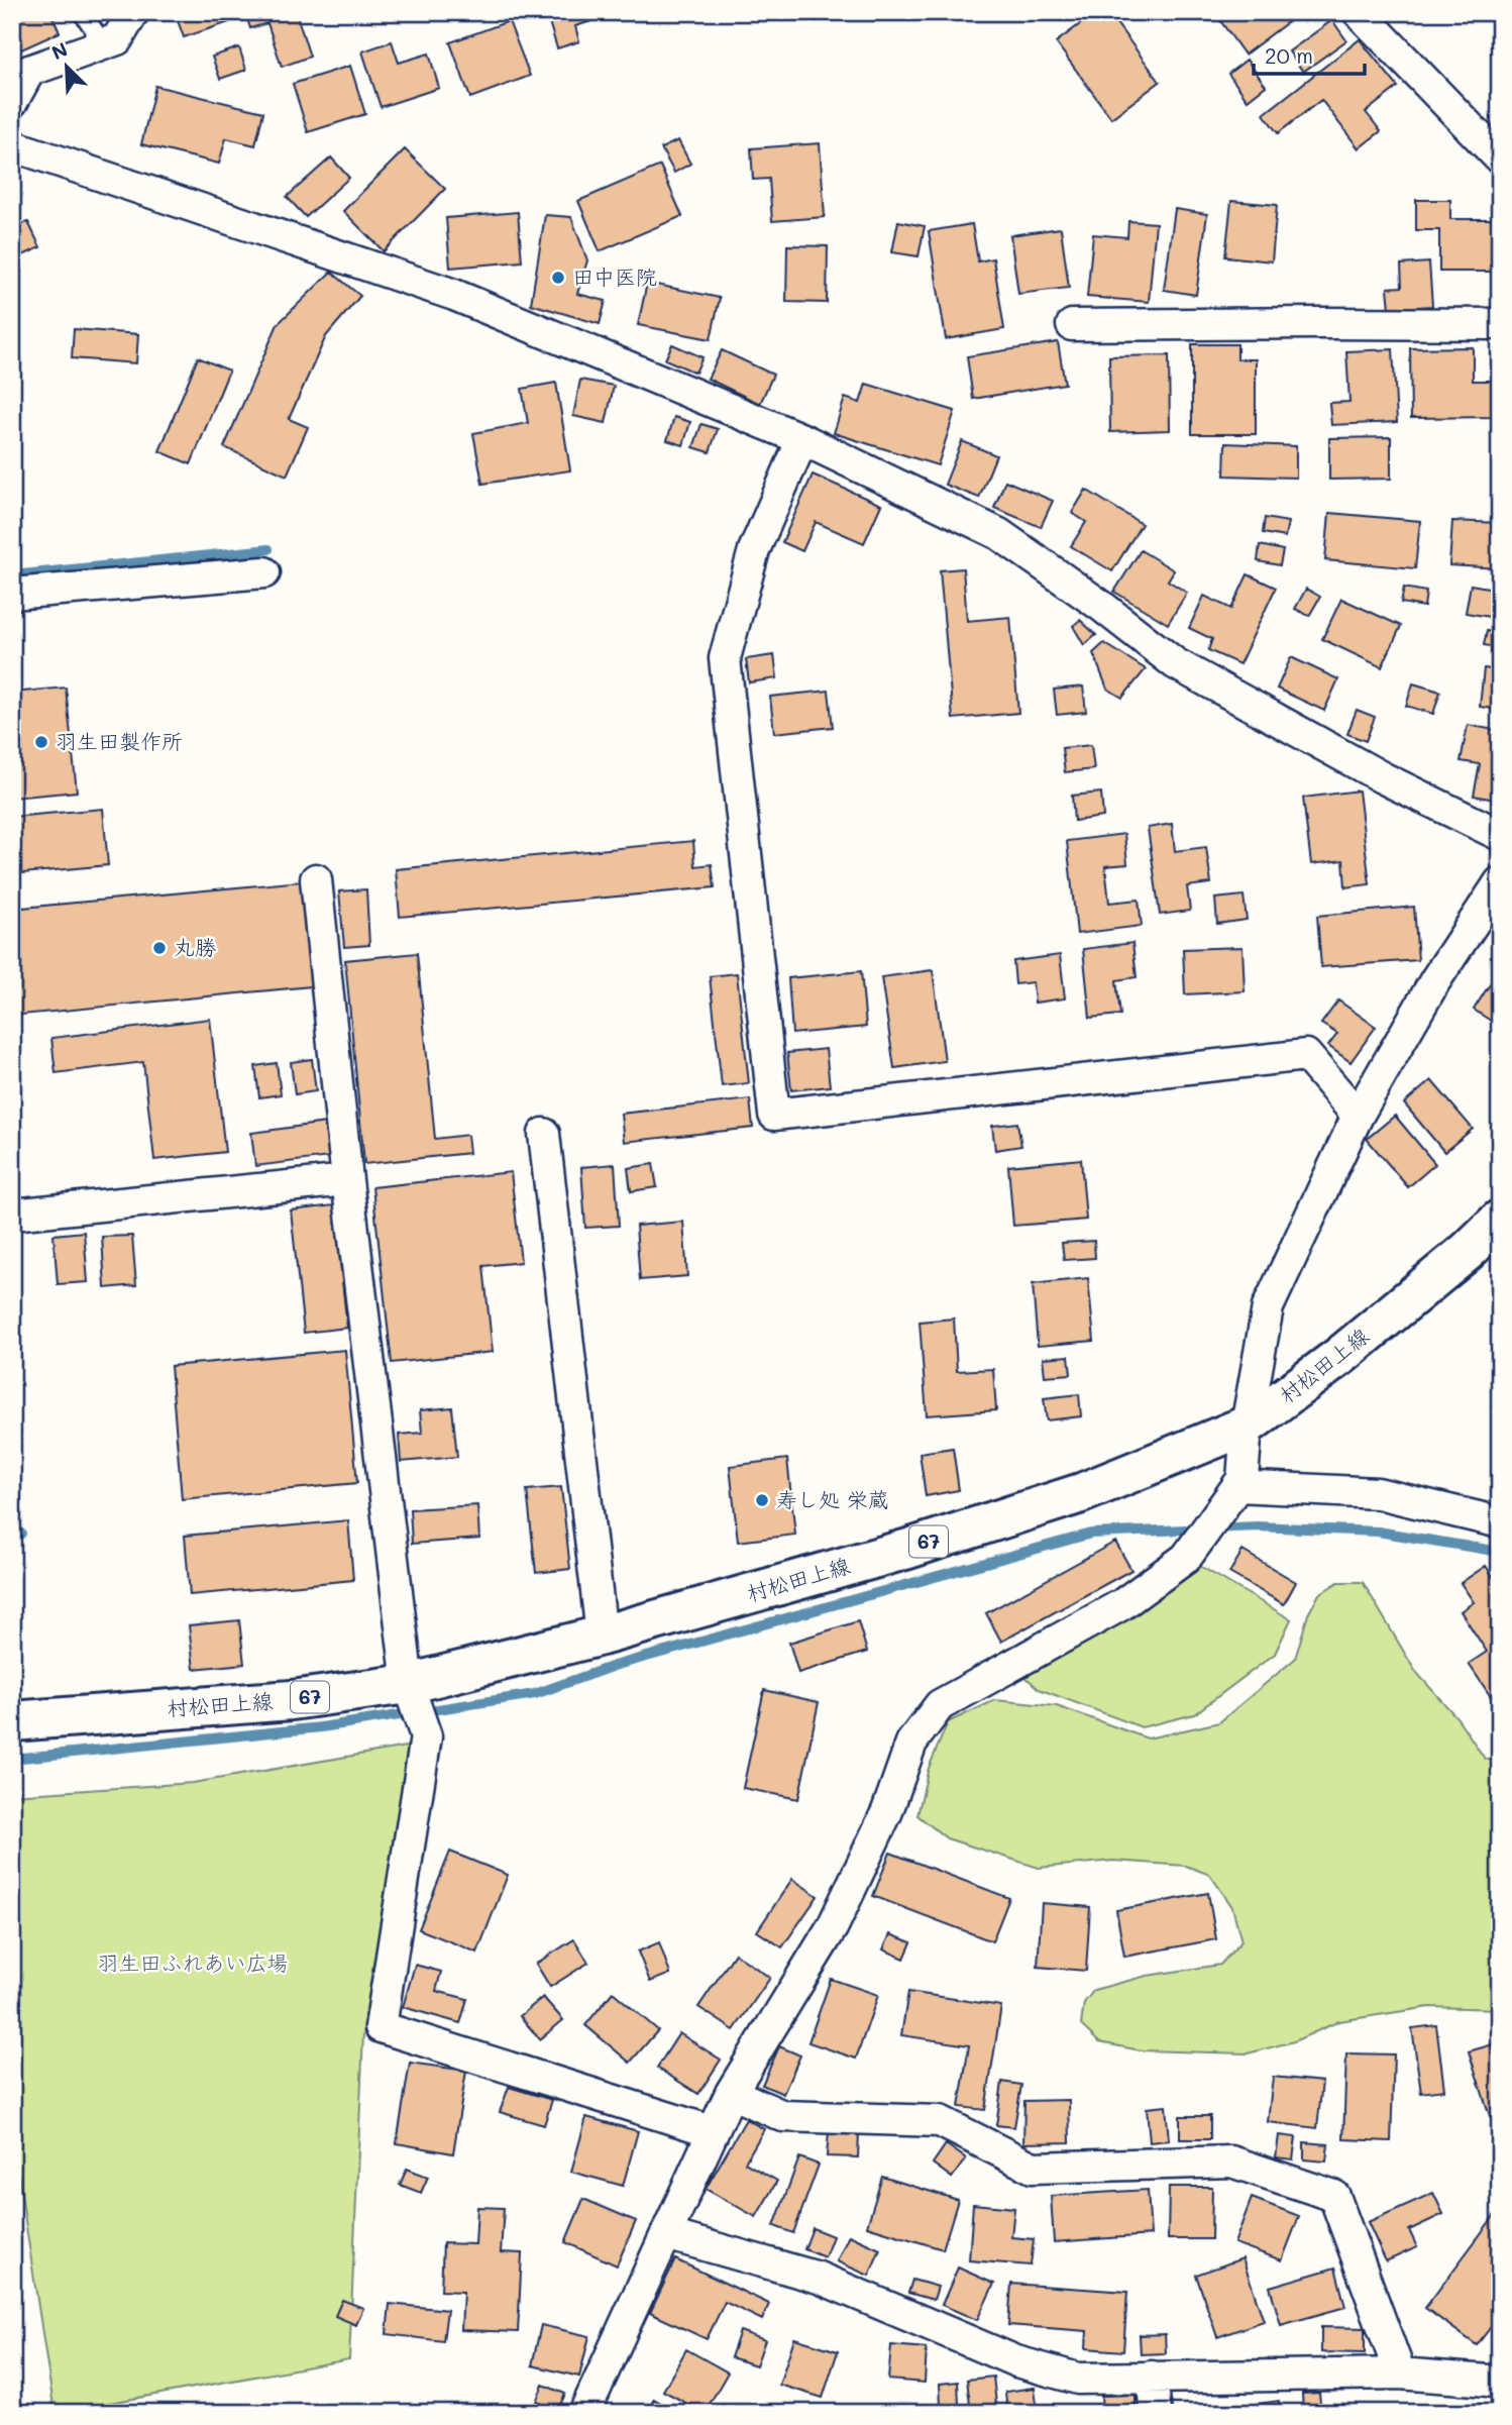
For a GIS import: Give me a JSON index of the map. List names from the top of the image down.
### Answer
{
  "streets": {
    "main road": ["村松田上線", "67"]
  },
  "parks": ["羽生田ふれあい広場"],
  "places": [
    "田中医院",
    "羽生田製作所",
    "丸勝",
    "寿し処 栄蔵"
  ],
  "scale_bar": "20 m",
  "north": "top left"
}
